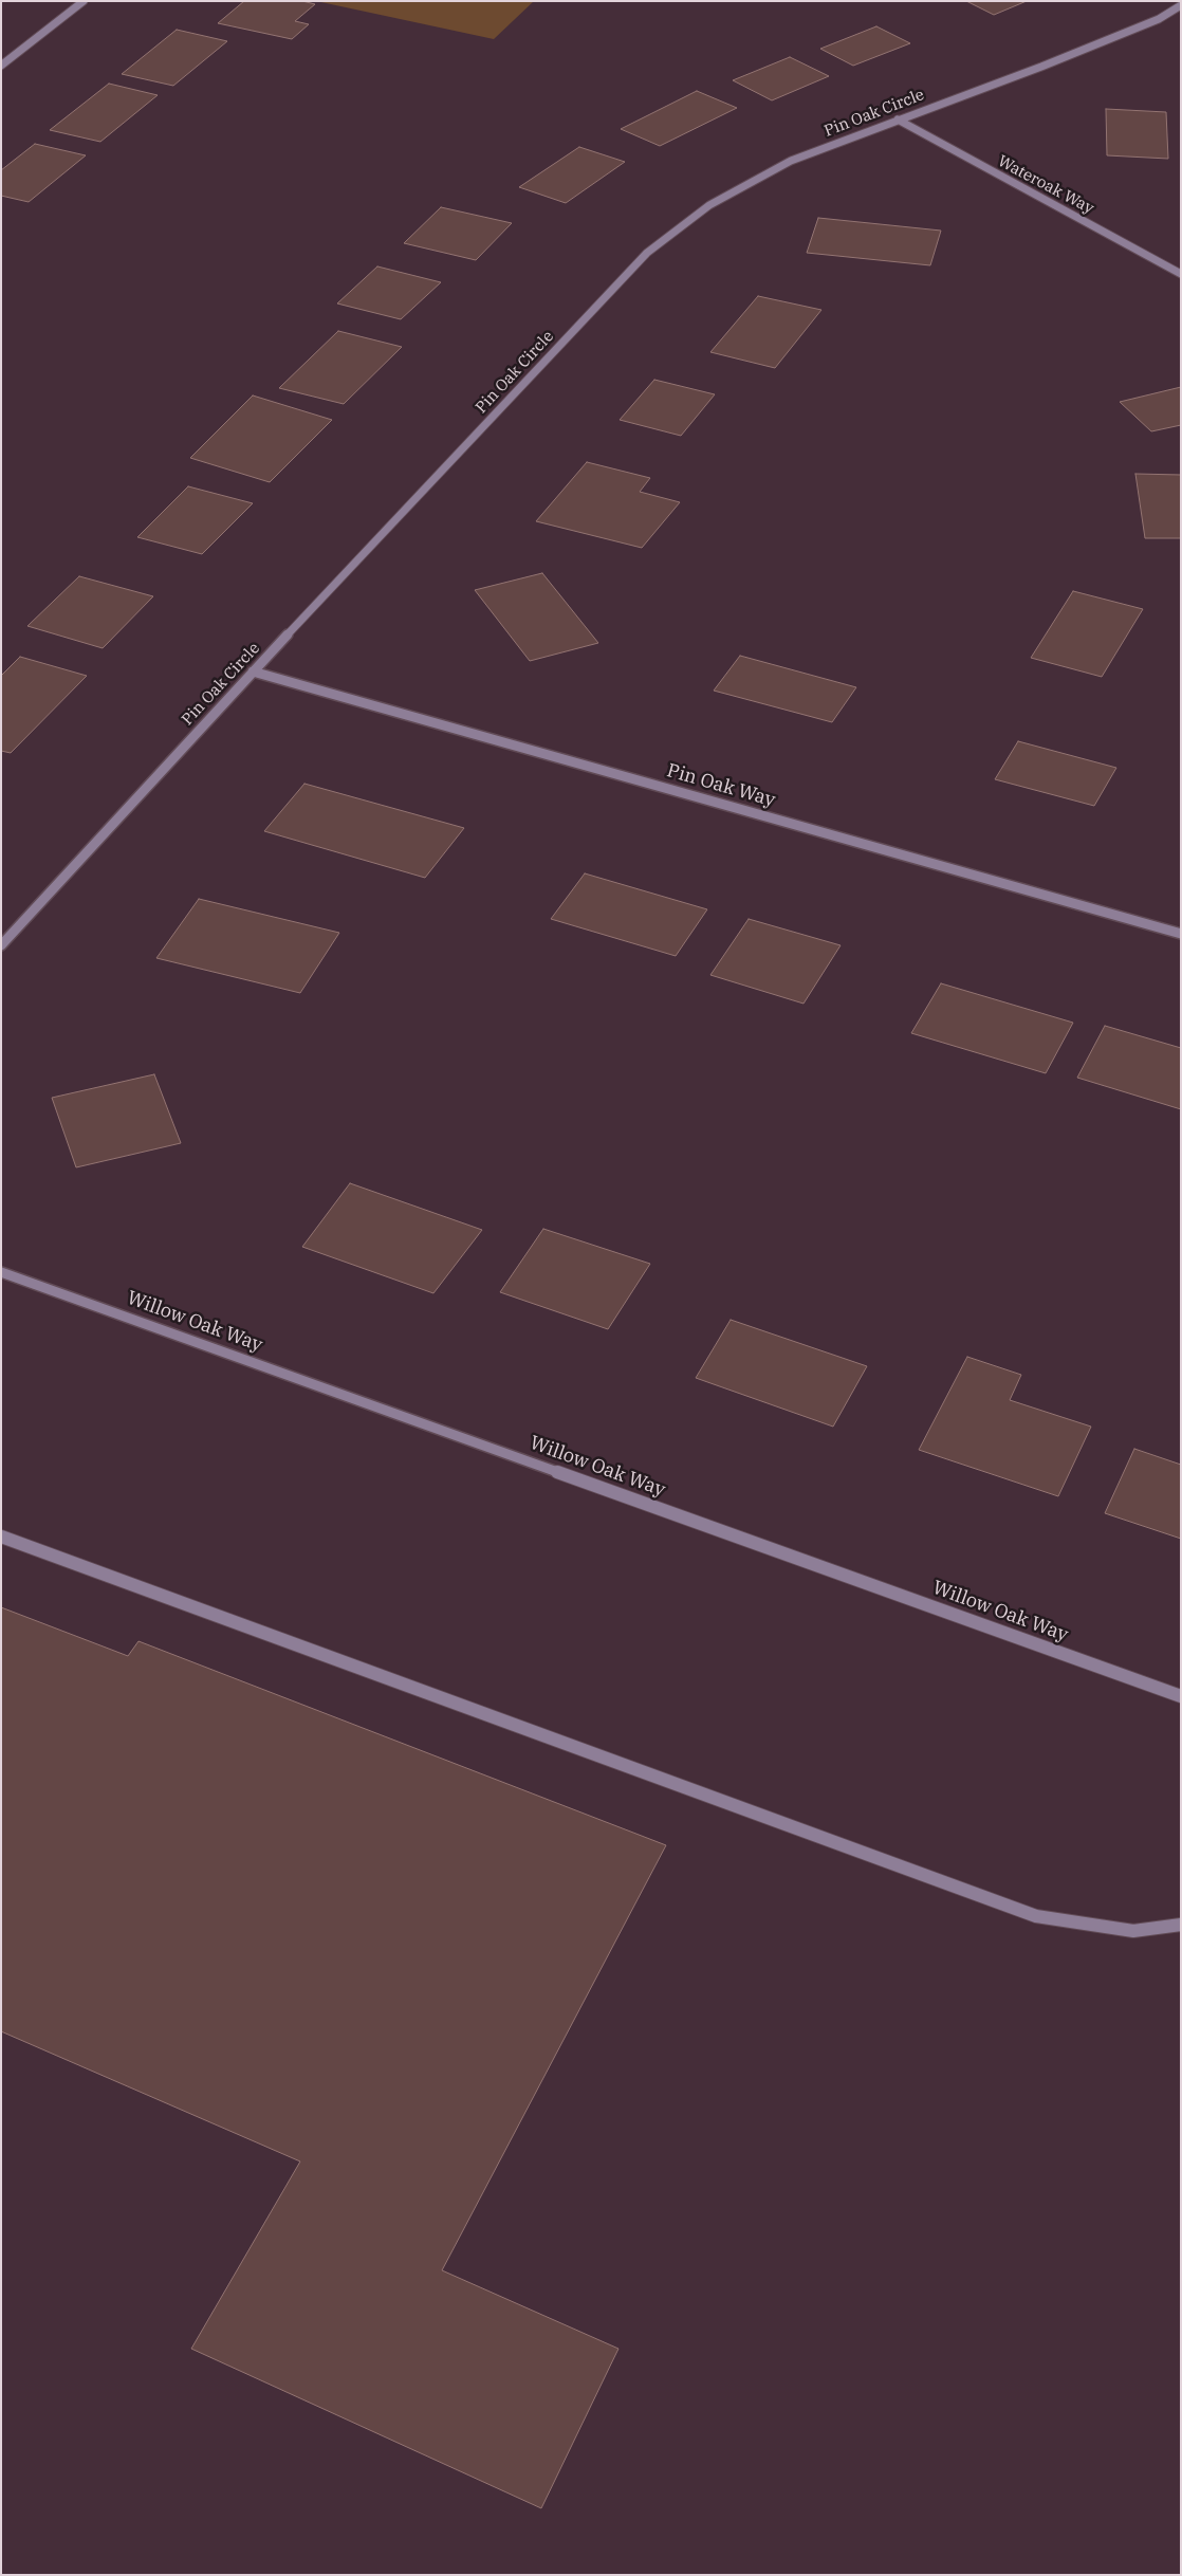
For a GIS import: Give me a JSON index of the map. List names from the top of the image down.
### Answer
{
  "streets": {
    "street": [
      "Pin Oak Circle",
      "Wateroak Way",
      "Pin Oak Way",
      "Willow Oak Way"
    ]
  },
  "crossings": [
    ["Pin Oak Circle", "Wateroak Way"],
    ["Pin Oak Circle", "Pin Oak Way"]
  ]
}
